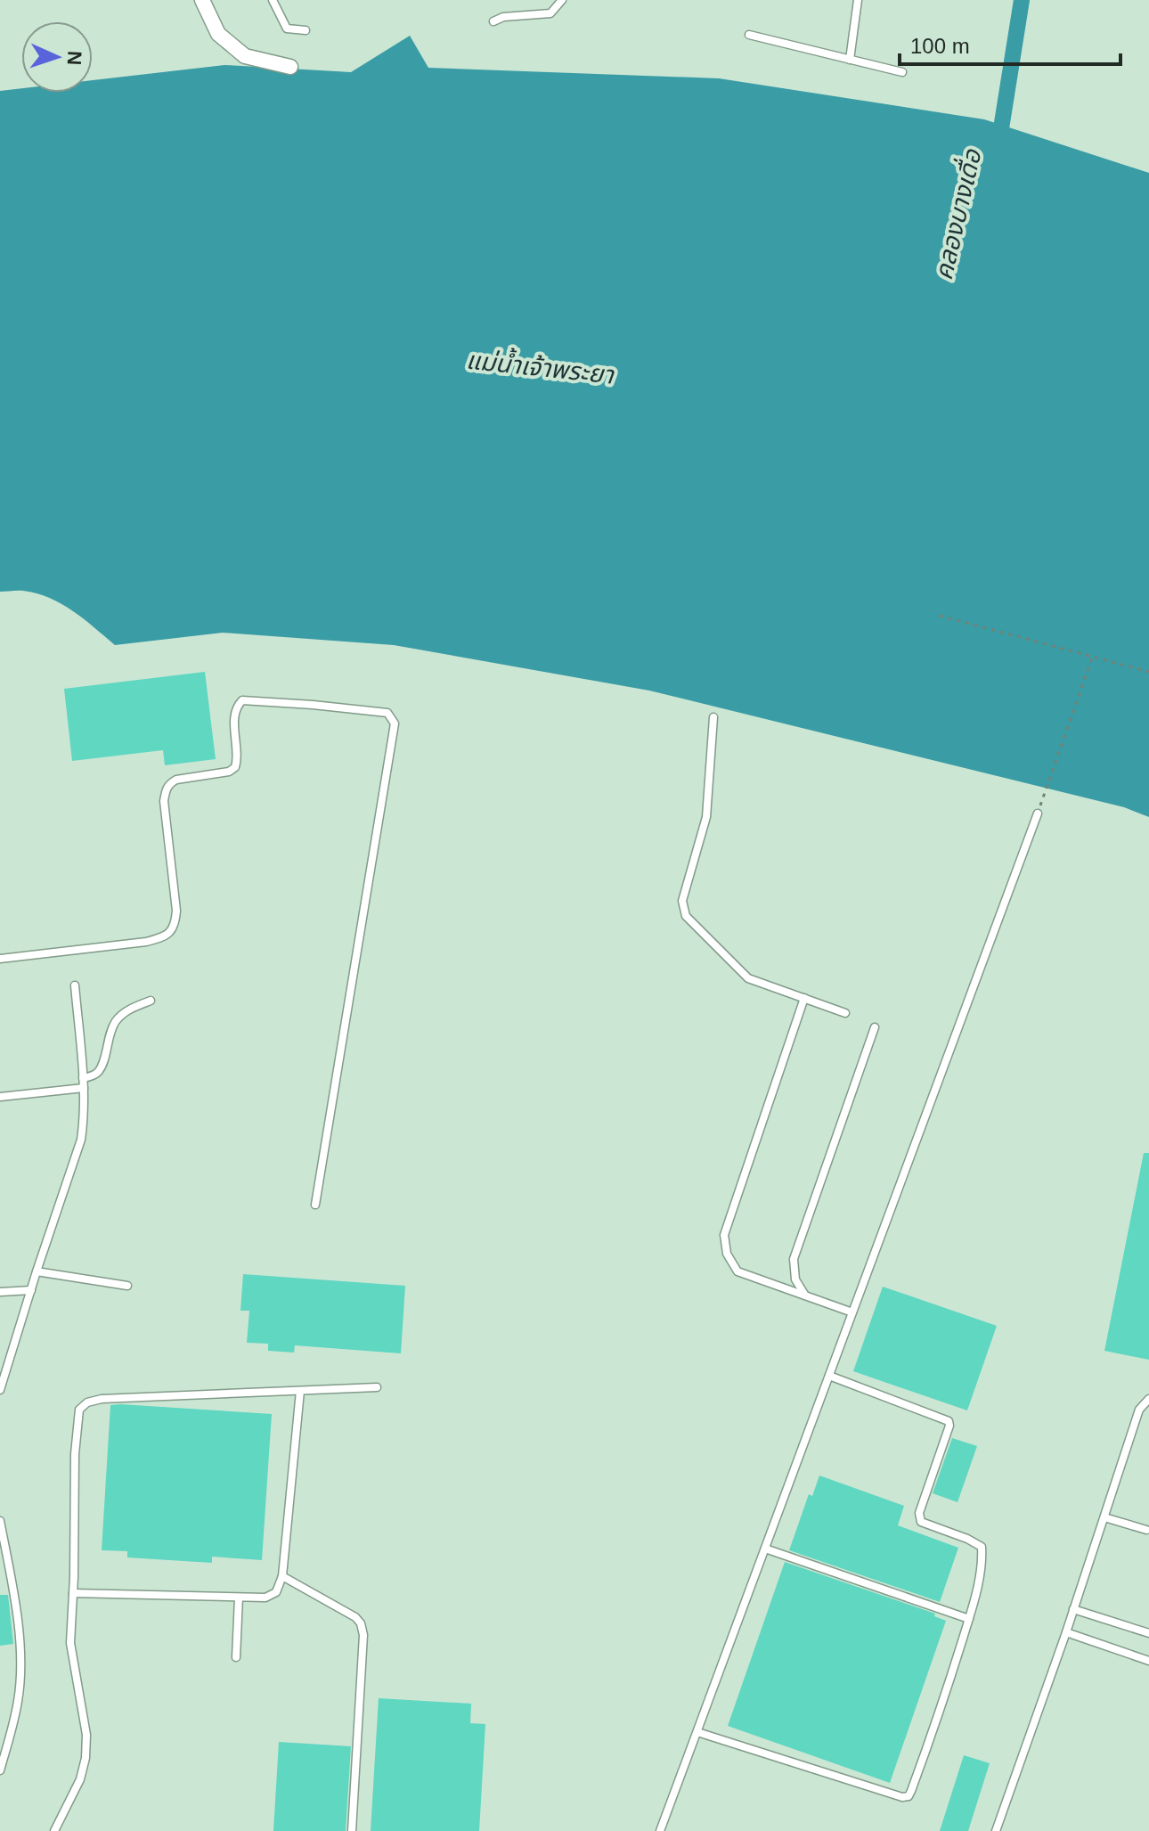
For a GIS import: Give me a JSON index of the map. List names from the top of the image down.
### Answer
{
  "water": ["คลองบางเดื่อ", "แม่น้ำเจ้าพระยา"],
  "scale_bar": "100 m",
  "north": "right"
}
